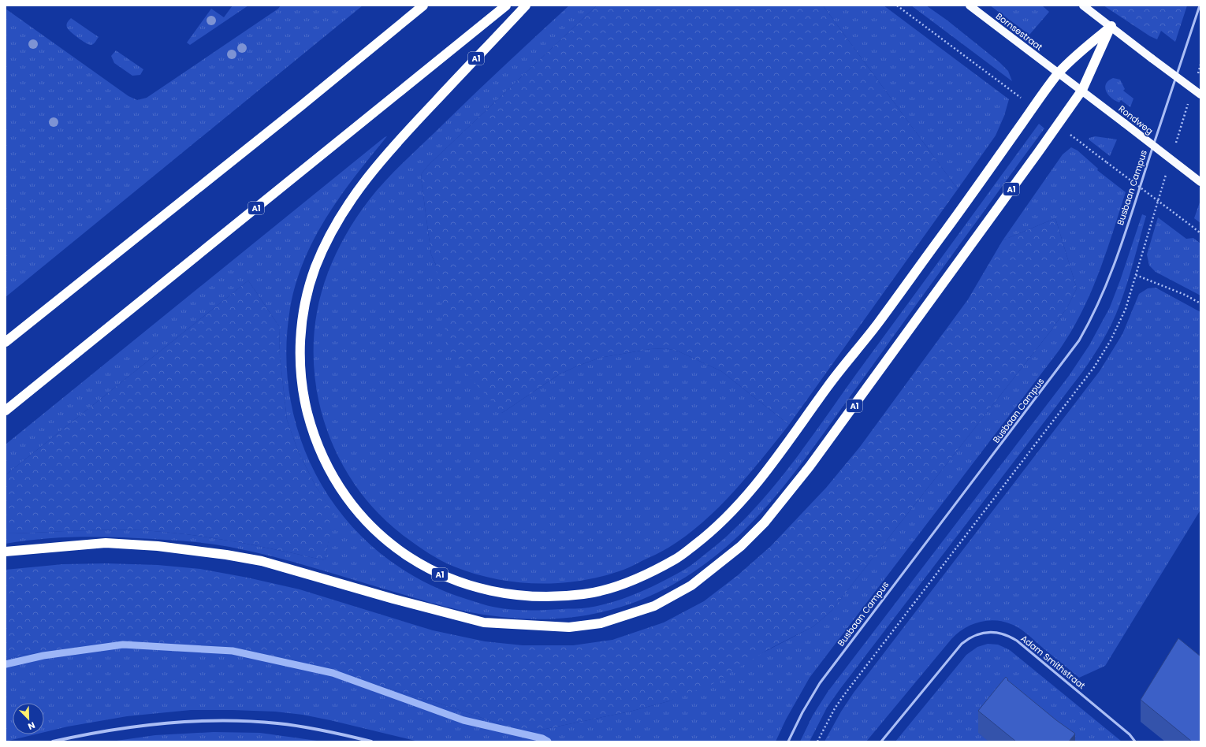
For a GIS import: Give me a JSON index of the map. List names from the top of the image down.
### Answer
{
  "streets": {
    "highway": ["A1"],
    "main road": ["Bornsestraat", "Rondweg"],
    "lane": ["Busbaan Campus", "Adam Smithstraat"]
  },
  "crossings": [
    ["Bornsestraat", "A1"],
    ["Bornsestraat", "Rondweg"],
    ["A1", "Rondweg"]
  ],
  "north": "bottom right"
}
